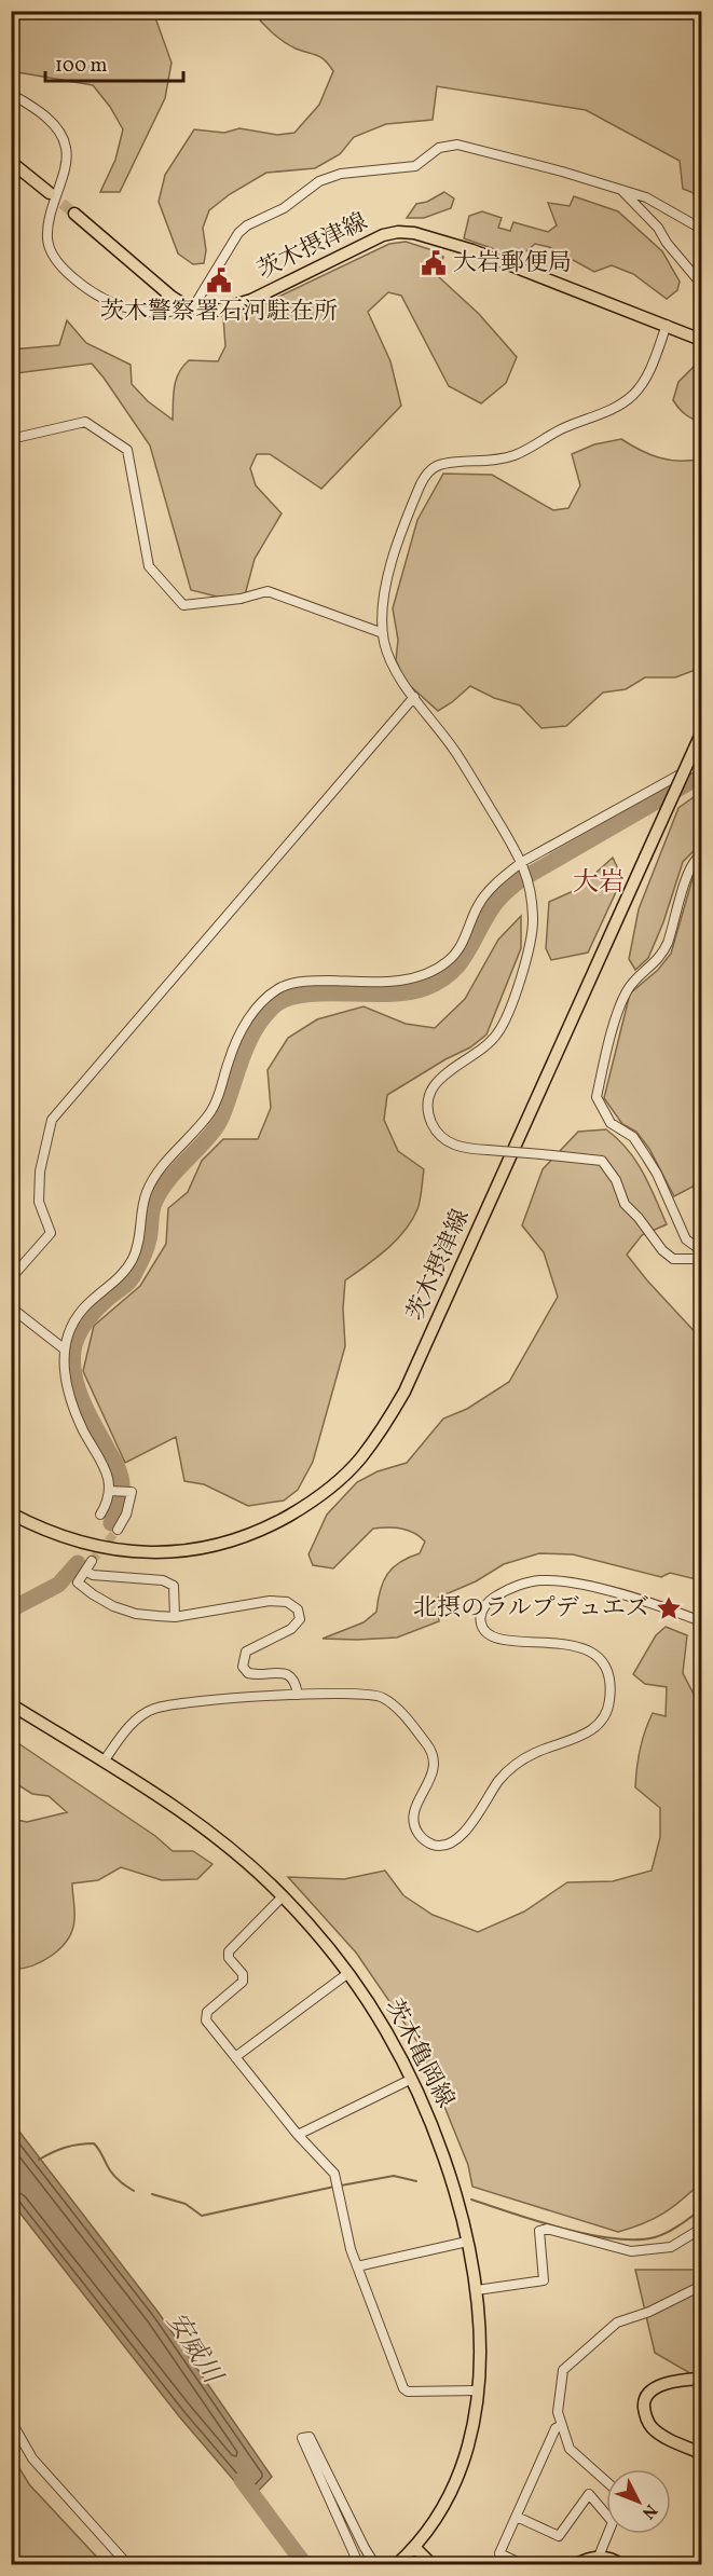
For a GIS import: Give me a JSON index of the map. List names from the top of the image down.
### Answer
{
  "streets": {
    "main road": ["茨木摂津線", "茨木亀岡線"]
  },
  "districts": ["大岩"],
  "water": ["安威川"],
  "places": {
    "public building": ["大岩郵便局", "茨木警察署石河駐在所"],
    "place": ["北摂のラルプデュエズ"]
  },
  "scale_bar": "100 m",
  "north": "bottom right"
}
